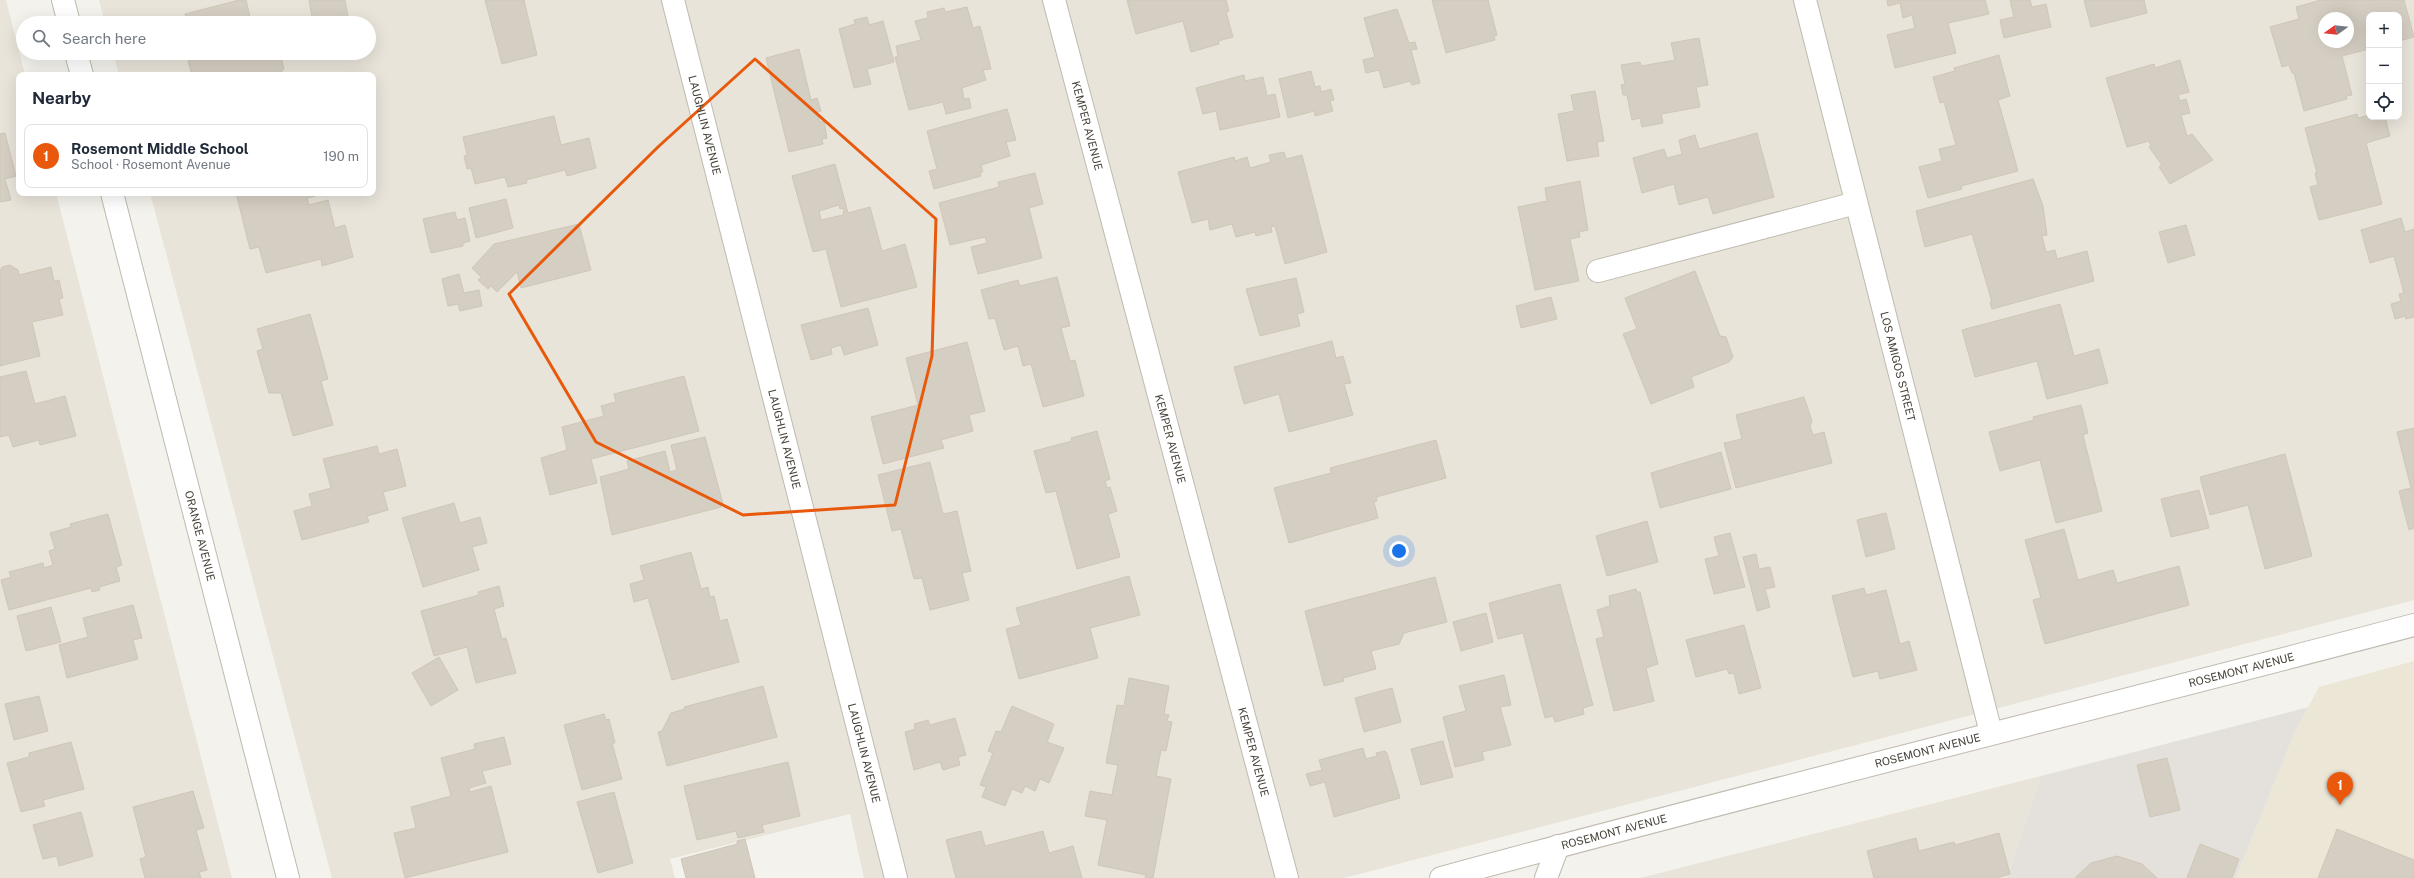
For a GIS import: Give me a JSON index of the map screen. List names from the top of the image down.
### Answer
{
  "streets": {
    "street": [
      "LAUGHLIN AVENUE",
      "KEMPER AVENUE",
      "LOS AMIGOS STREET",
      "ORANGE AVENUE",
      "ROSEMONT AVENUE"
    ]
  },
  "crossings": [
    ["LOS AMIGOS STREET", "ROSEMONT AVENUE"]
  ],
  "north": "left",
  "page": {
    "map_buttons": ["+", "−"],
    "search": "Search here",
    "heading": "Nearby",
    "list": [
      {
        "mark": "1",
        "name": "Rosemont Middle School",
        "note": "School · Rosemont Avenue",
        "value": "190 m"
      }
    ],
    "pins": "1"
  }
}
